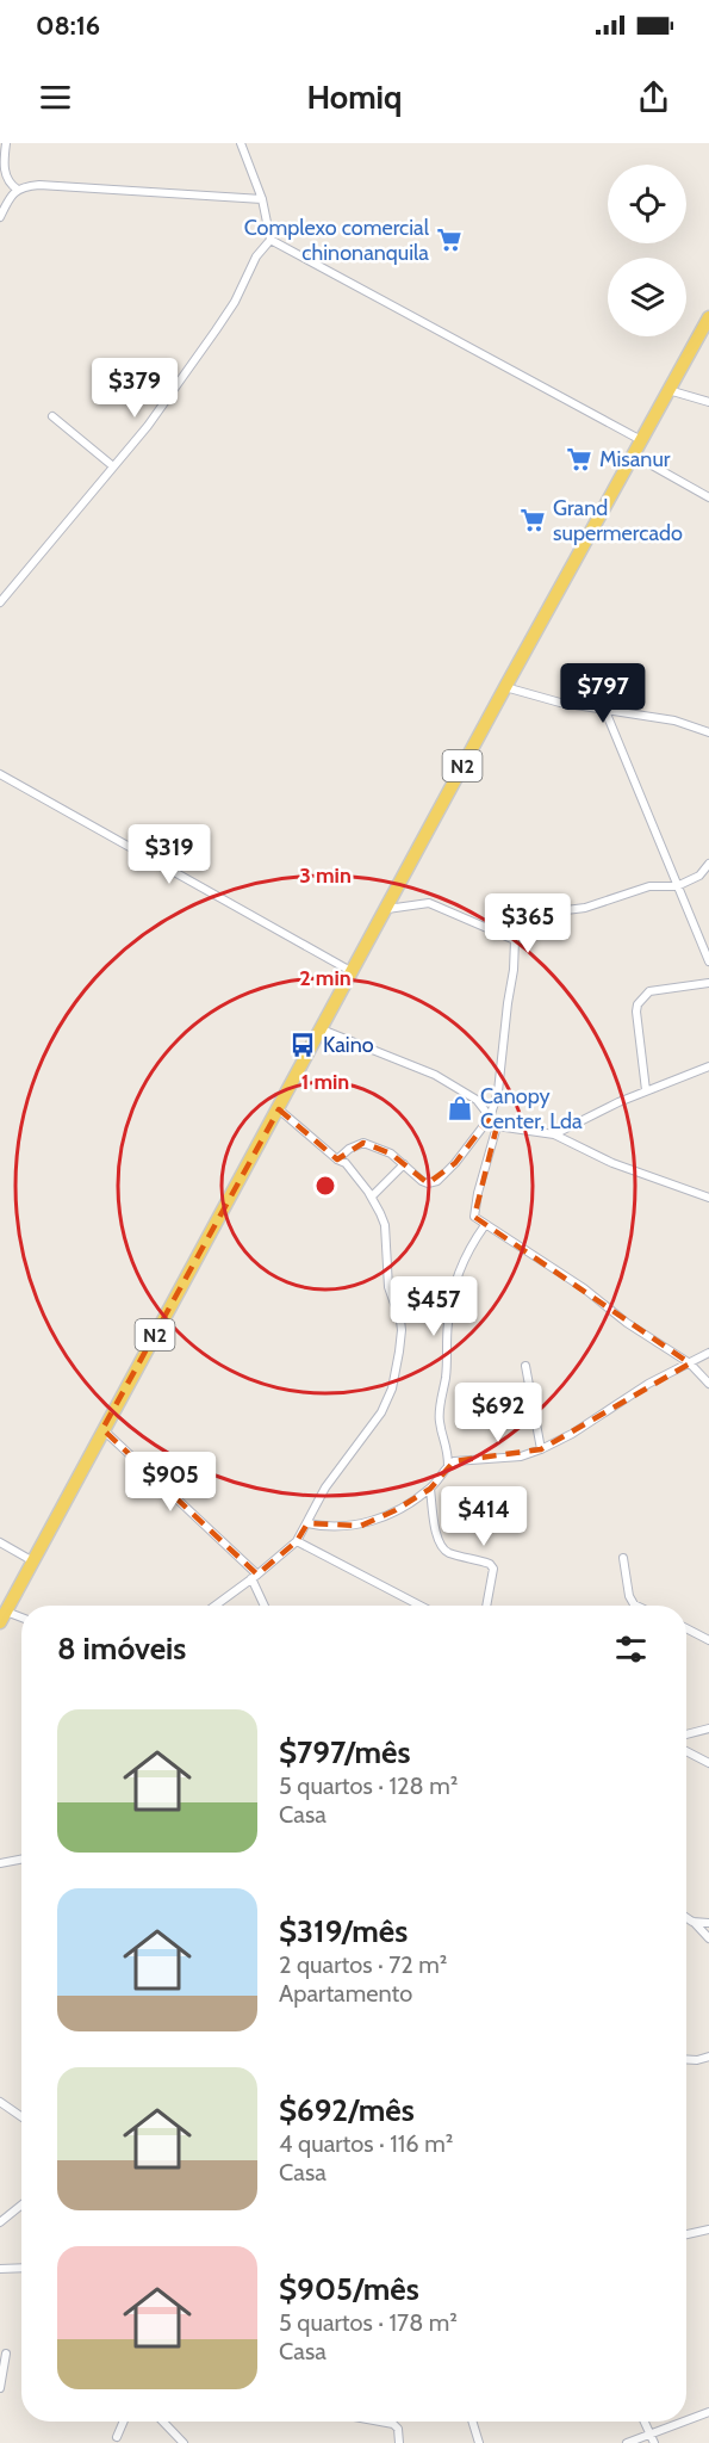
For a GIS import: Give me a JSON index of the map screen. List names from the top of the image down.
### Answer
{
  "streets": {
    "main road": ["N2"]
  },
  "places": {
    "supermarket": ["Complexo comercial chinonanquila", "Misanur", "Grand supermercado"],
    "bus stop": ["Kaino"],
    "shop": ["Canopy Center, Lda"]
  },
  "page": {
    "status": "08:16",
    "header": "Homiq",
    "price": [
      "$379",
      "$797",
      "$319",
      "$365",
      "$457",
      "$692",
      "$905",
      "$414"
    ],
    "heading": "8 imóveis",
    "list": [
      {
        "name": "$797/mês",
        "note": "5 quartos · 128 m² · Casa"
      },
      {
        "name": "$319/mês",
        "note": "2 quartos · 72 m² · Apartamento"
      },
      {
        "name": "$692/mês",
        "note": "4 quartos · 116 m² · Casa"
      },
      {
        "name": "$905/mês",
        "note": "5 quartos · 178 m² · Casa"
      }
    ]
  },
  "rings": ["3 min", "2 min", "1 min"]
}
